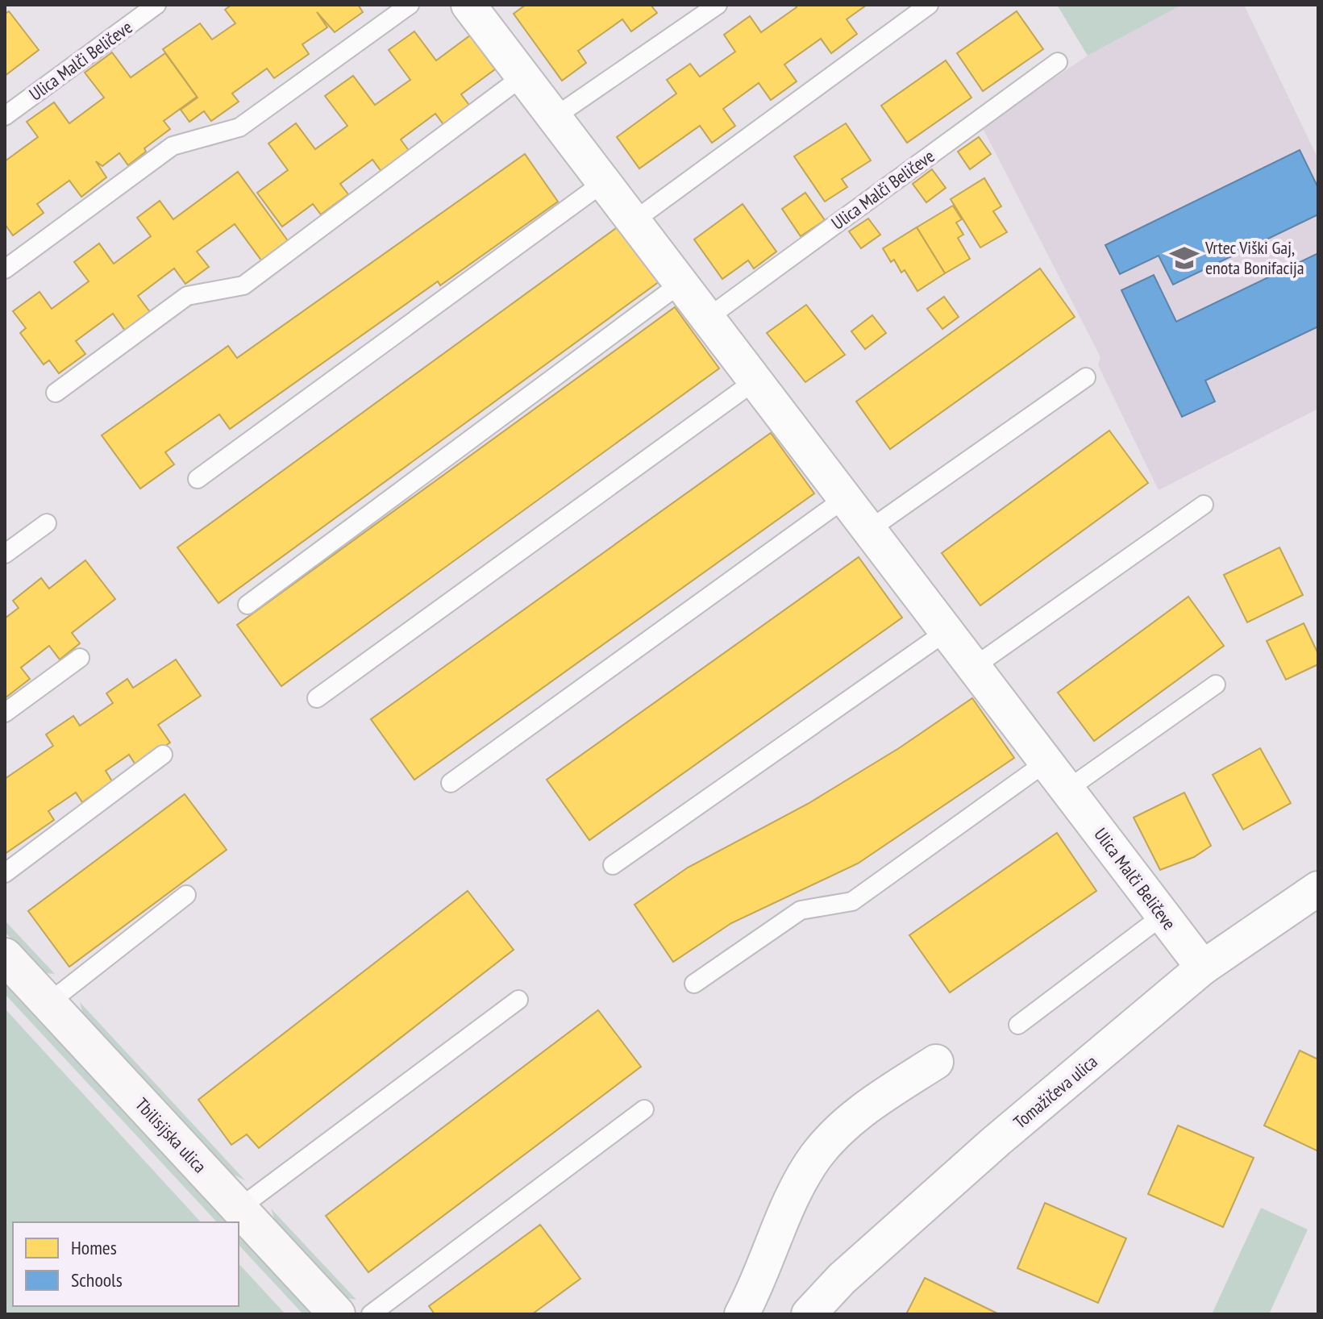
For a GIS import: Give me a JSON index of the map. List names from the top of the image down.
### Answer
{
  "streets": {
    "street": ["Ulica Malči Beličeve", "Tomažičeva ulica", "Tbilisijska ulica"]
  },
  "crossings": [
    ["Ulica Malči Beličeve", "Tomažičeva ulica"]
  ],
  "places": {
    "school or university": ["Vrtec Viški Gaj, enota Bonifacija"]
  },
  "legend": ["Homes", "Schools"]
}
